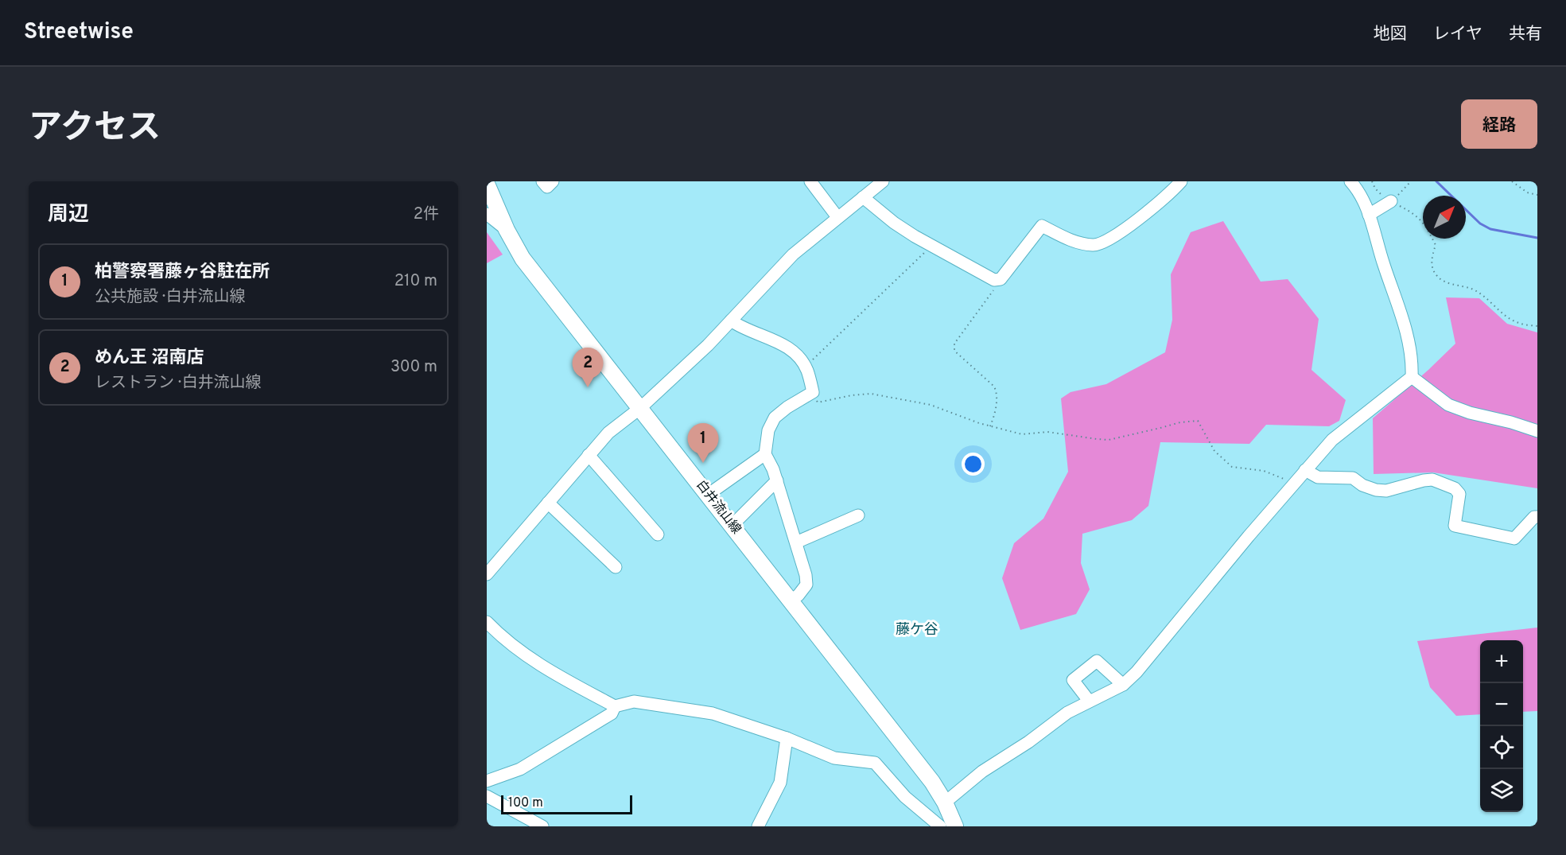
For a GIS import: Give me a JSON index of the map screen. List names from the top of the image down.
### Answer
{
  "streets": {
    "main road": ["白井流山線"]
  },
  "districts": ["藤ケ谷"],
  "scale_bar": "100 m",
  "north": "top right",
  "page": {
    "header": "Streetwise",
    "nav": ["地図", "レイヤ", "共有"],
    "title": "アクセス",
    "buttons": "経路",
    "heading": ["周辺", "2件"],
    "list": [
      {
        "mark": "1",
        "name": "柏警察署藤ヶ谷駐在所",
        "note": "公共施設 · 白井流山線",
        "value": "210 m"
      },
      {
        "mark": "2",
        "name": "めん王 沼南店",
        "note": "レストラン · 白井流山線",
        "value": "300 m"
      }
    ],
    "pins": ["2", "1"],
    "map_buttons": ["+", "−"],
    "scale": "100 m"
  }
}
